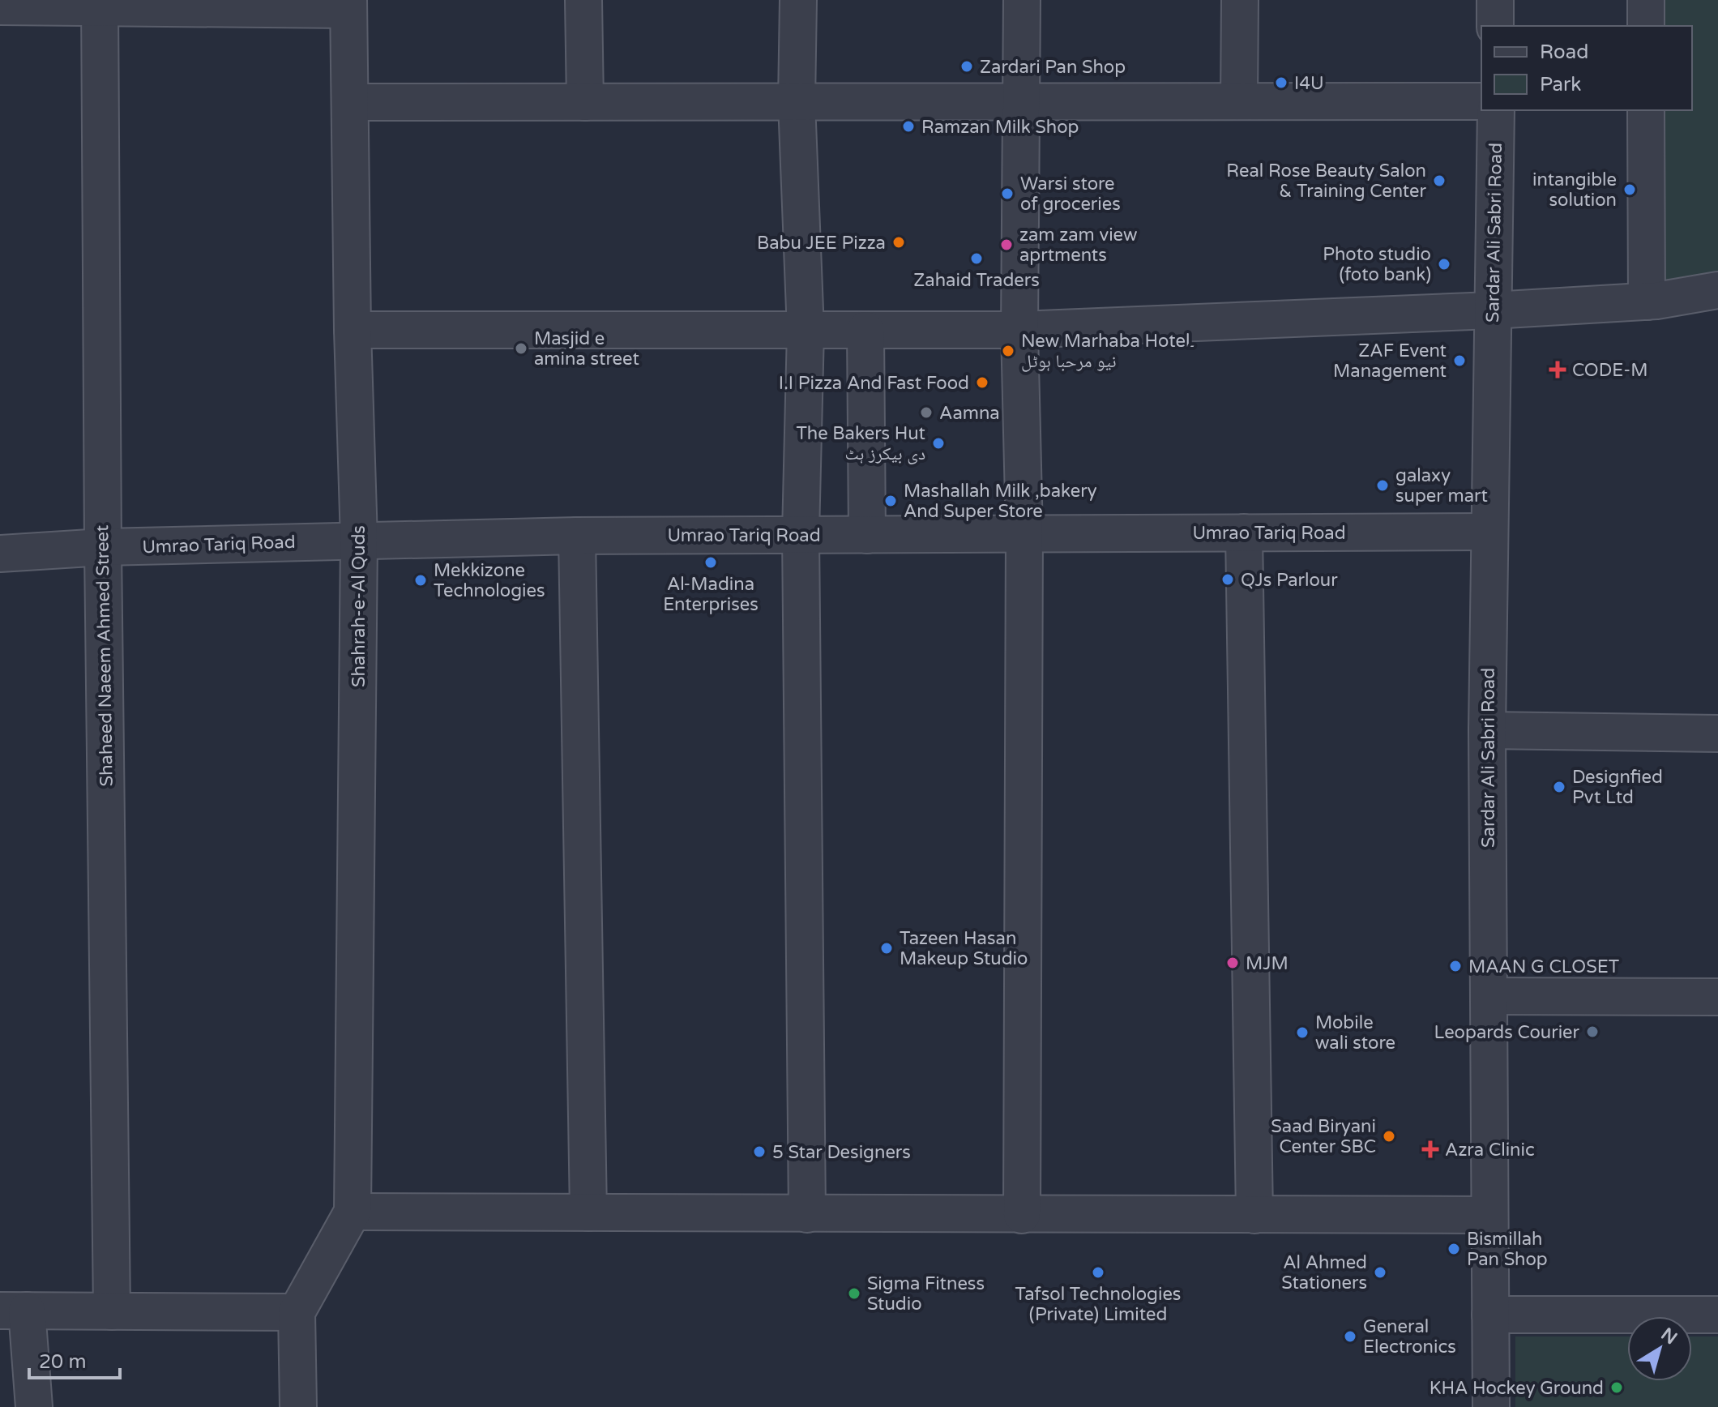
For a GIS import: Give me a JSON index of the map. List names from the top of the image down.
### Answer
{
  "streets": {
    "street": [
      "Sardar Ali Sabri Road",
      "Umrao Tariq Road",
      "Shahrah-e-Al Quds",
      "Shaheed Naeem Ahmed Street"
    ]
  },
  "crossings": [
    ["Sardar Ali Sabri Road", "Umrao Tariq Road"],
    ["Umrao Tariq Road", "Shahrah-e-Al Quds"],
    ["Umrao Tariq Road", "Shaheed Naeem Ahmed Street"]
  ],
  "places": {
    "other": [
      "Zardari Pan Shop",
      "I4U",
      "Ramzan Milk Shop",
      "Real Rose Beauty Salon & Training Center",
      "intangible solution",
      "Warsi store of groceries",
      "Babu JEE Pizza",
      "zam zam view aprtments",
      "Zahaid Traders",
      "Photo studio (foto bank)",
      "Masjid e amina street",
      "New Marhaba Hotel۔ نیو مرحبا ہوٹل",
      "ZAF Event Management",
      "I.I Pizza And Fast Food",
      "Aamna",
      "The Bakers Hut دی بیکرز ہٹ",
      "galaxy super mart",
      "Mashallah Milk ,bakery And Super Store",
      "Al-Madina Enterprises",
      "QJs Parlour",
      "Mekkizone Technologies",
      "Designfied Pvt Ltd",
      "Tazeen Hasan Makeup Studio",
      "MJM",
      "MAAN G CLOSET",
      "Leopards Courier",
      "Mobile wali store",
      "Saad Biryani Center SBC",
      "5 Star Designers",
      "Bismillah Pan Shop",
      "Tafsol Technologies (Private) Limited",
      "Al Ahmed Stationers",
      "Sigma Fitness Studio",
      "General Electronics",
      "KHA Hockey Ground"
    ],
    "health": ["CODE-M", "Azra Clinic"]
  },
  "legend": ["Road", "Park"],
  "scale_bar": "20 m",
  "north": "top right"
}
